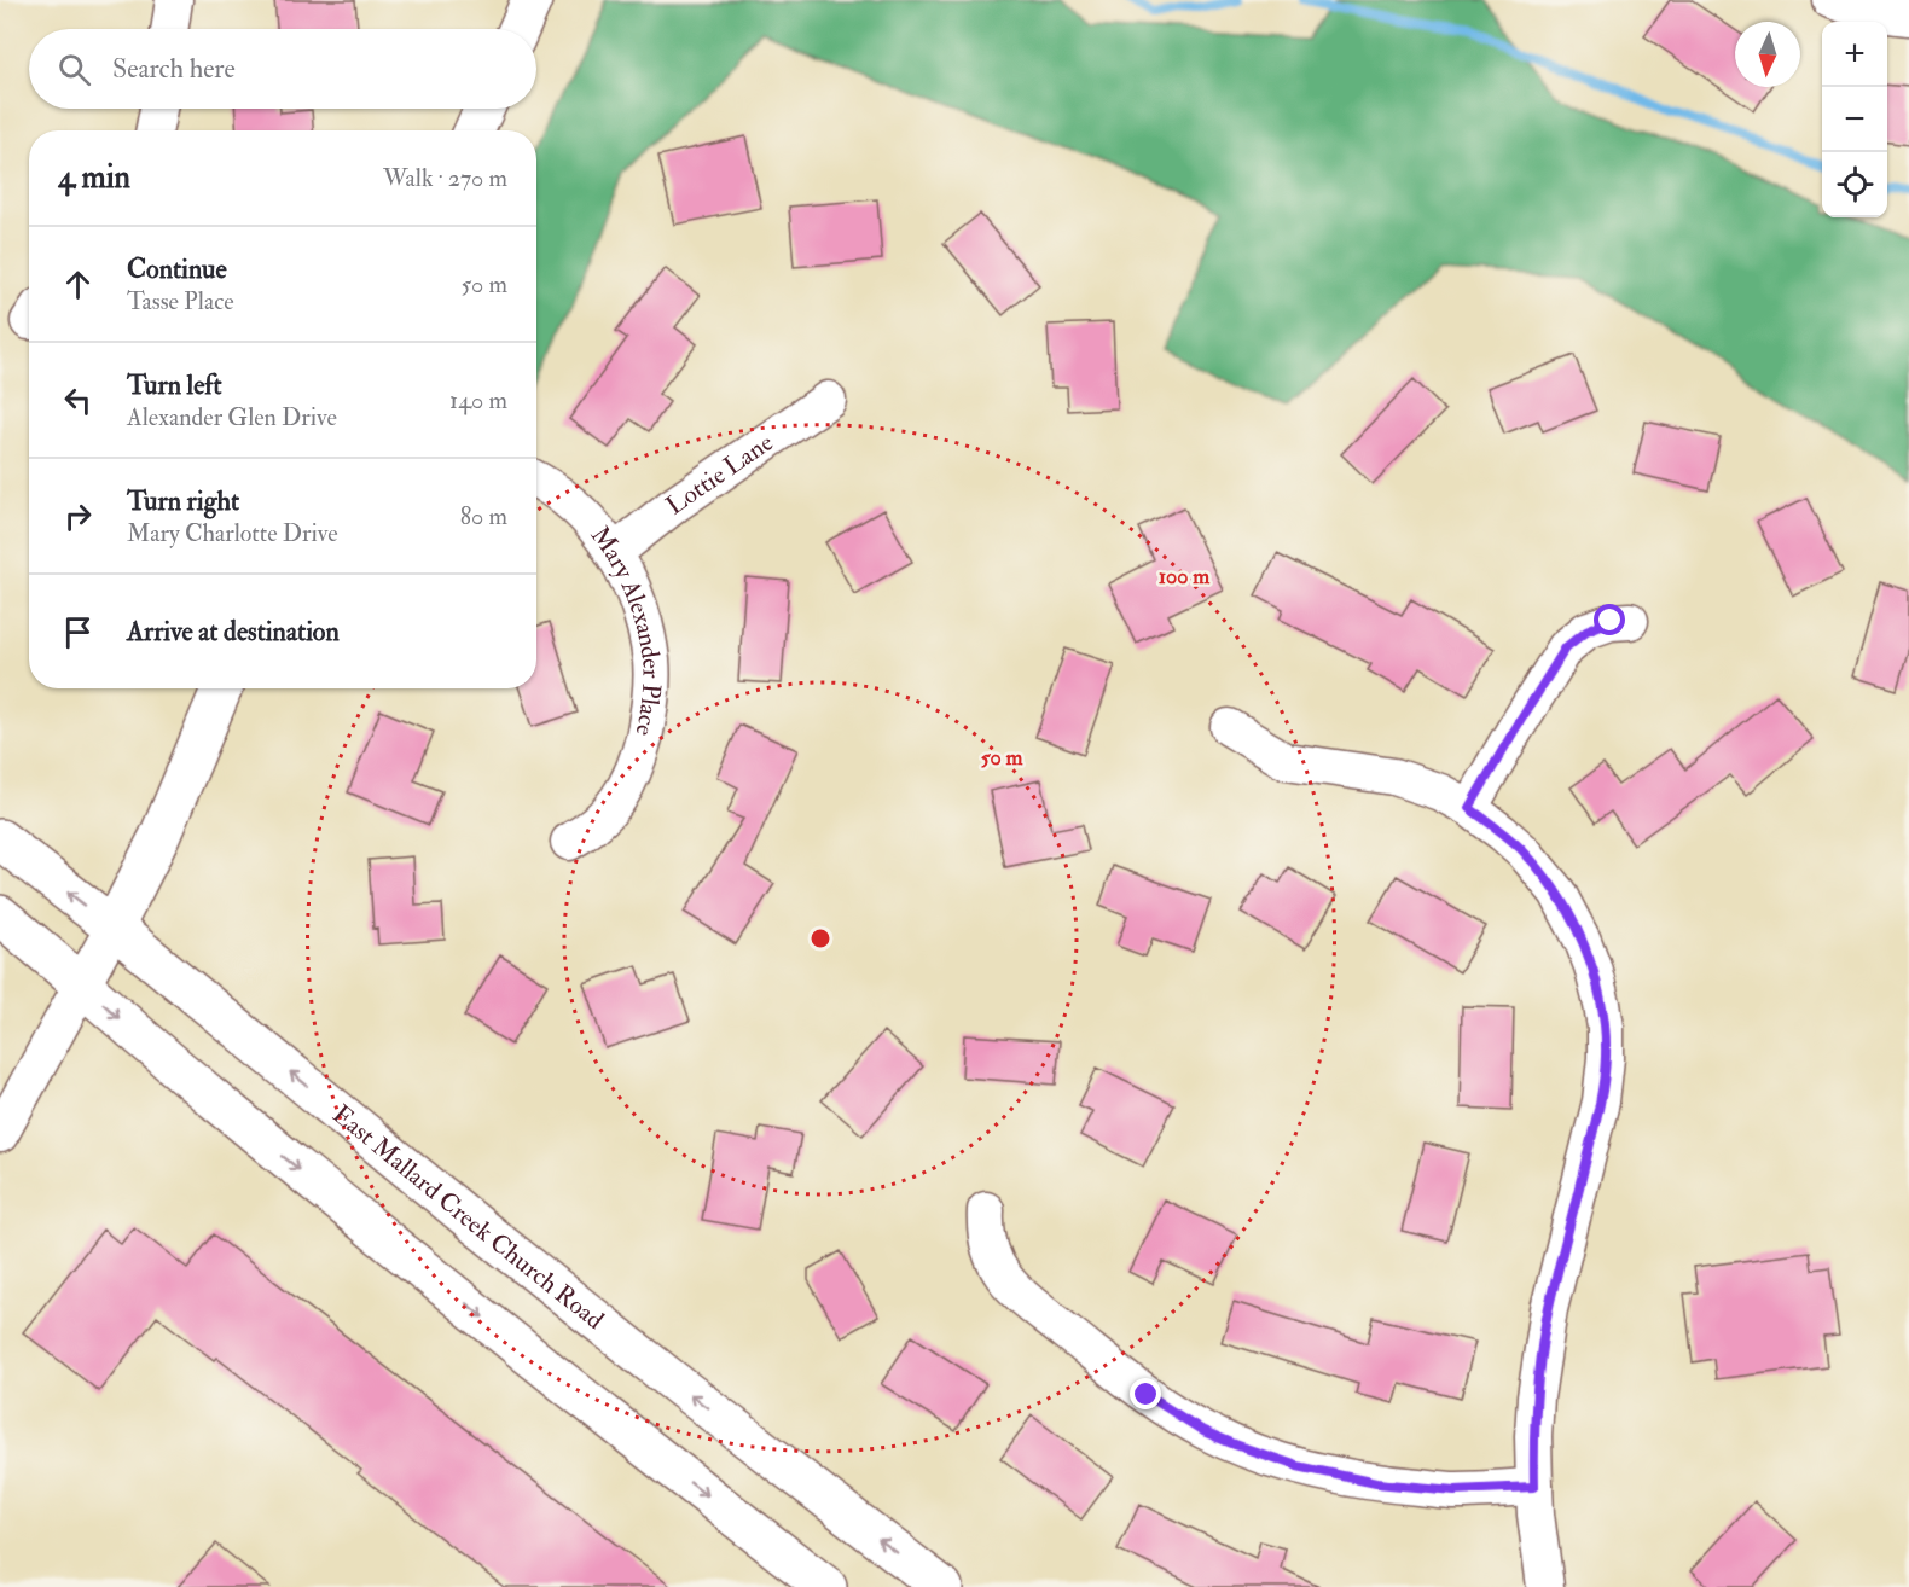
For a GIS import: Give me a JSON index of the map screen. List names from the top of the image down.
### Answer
{
  "streets": {
    "main road": ["East Mallard Creek Church Road"],
    "street": ["Lottie Lane", "Mary Alexander Place"]
  },
  "crossings": [
    ["Lottie Lane", "Mary Alexander Place"]
  ],
  "north": "bottom",
  "page": {
    "map_buttons": ["+", "−"],
    "search": "Search here",
    "heading": ["4 min", "Walk · 270 m"],
    "list": [
      ["Continue", "Tasse Place", "50 m"],
      ["Turn left", "Alexander Glen Drive", "140 m"],
      ["Turn right", "Mary Charlotte Drive", "80 m"],
      "Arrive at destination"
    ]
  },
  "rings": ["100 m", "50 m"]
}
